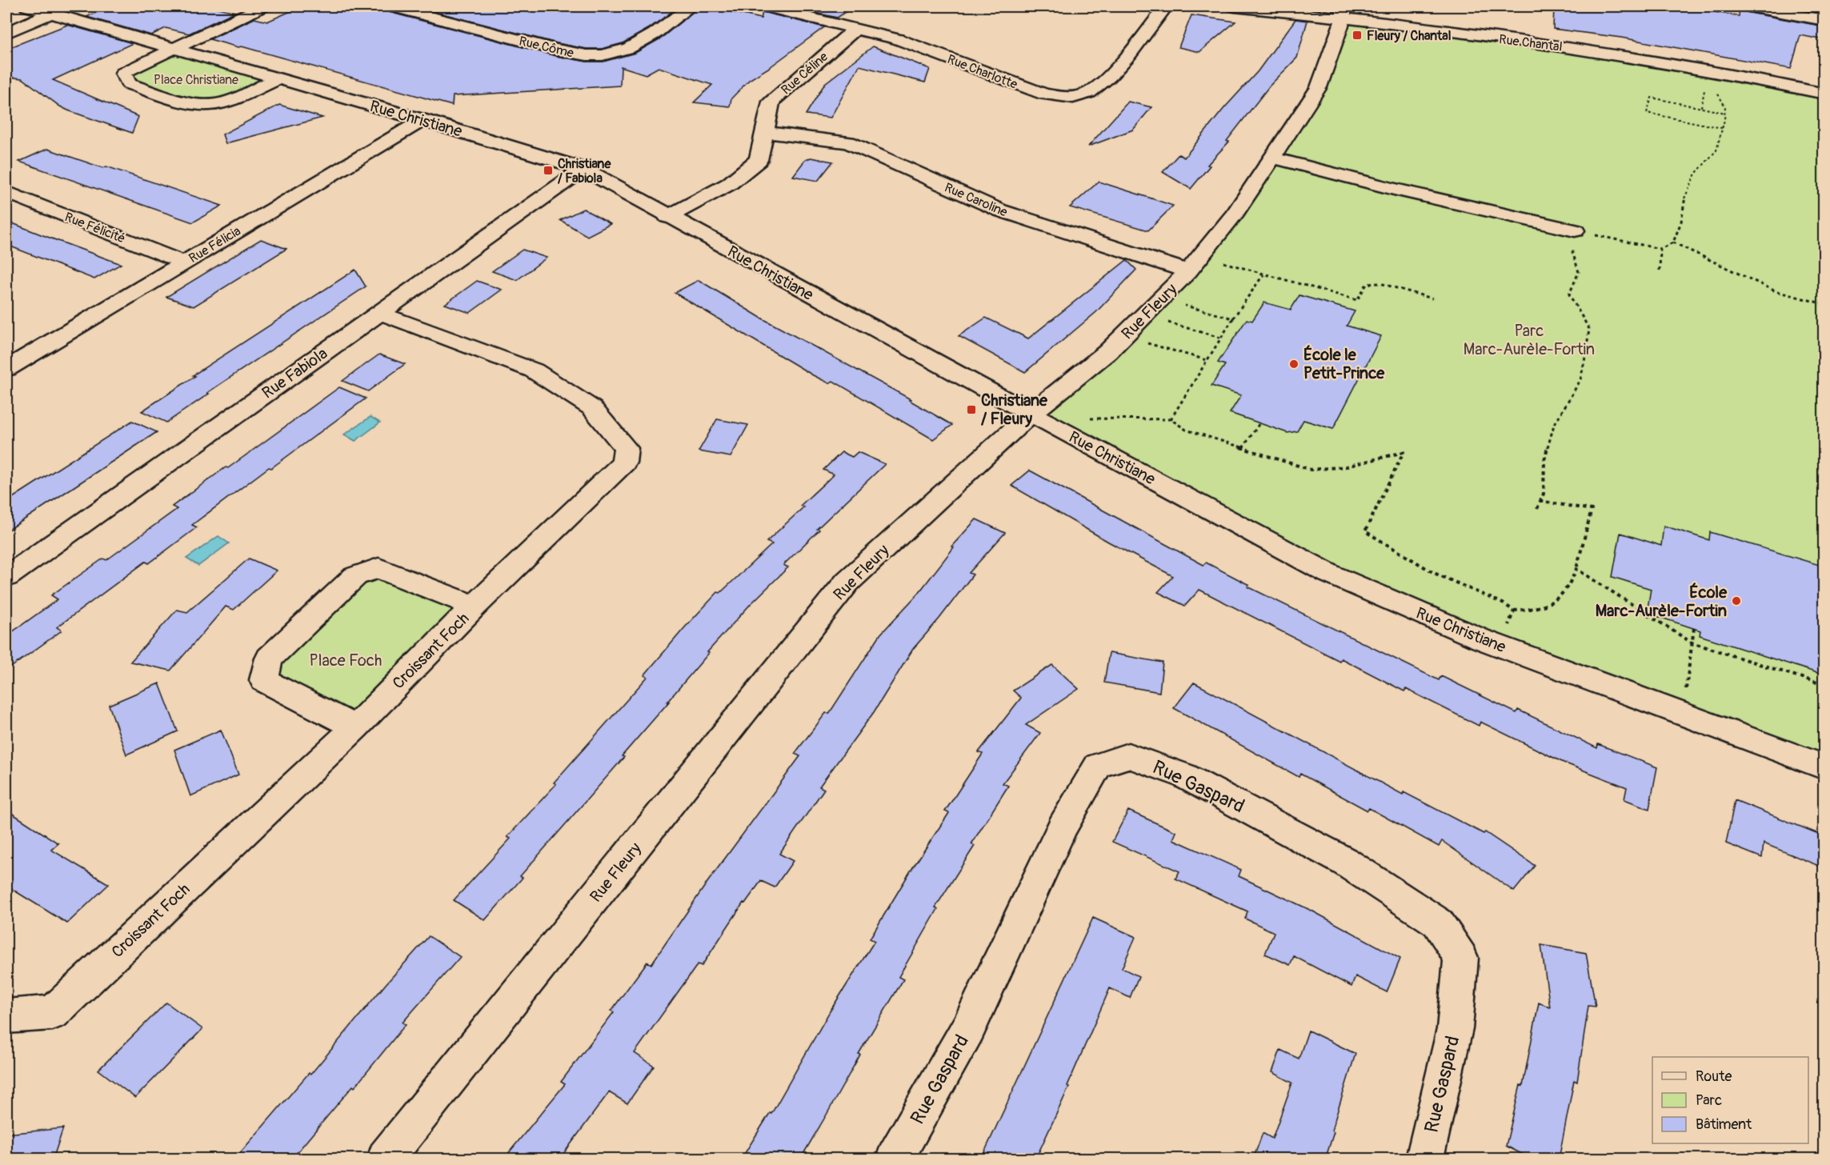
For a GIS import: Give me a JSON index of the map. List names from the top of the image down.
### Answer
{
  "streets": {
    "street": [
      "Rue Chantal",
      "Rue Côme",
      "Rue Charlotte",
      "Rue Céline",
      "Rue Christiane",
      "Rue Caroline",
      "Rue Félicité",
      "Rue Félicia",
      "Rue Fleury",
      "Rue Fabiola",
      "Croissant Foch",
      "Rue Gaspard"
    ]
  },
  "crossings": [
    ["Rue Chantal", "Rue Fleury"],
    ["Rue Charlotte", "Rue Céline"],
    ["Rue Céline", "Rue Christiane"],
    ["Rue Céline", "Rue Caroline"],
    ["Rue Christiane", "Rue Félicia"],
    ["Rue Christiane", "Rue Fleury"],
    ["Rue Christiane", "Rue Fabiola"],
    ["Rue Caroline", "Rue Fleury"],
    ["Rue Félicité", "Rue Félicia"],
    ["Rue Fabiola", "Croissant Foch"]
  ],
  "parks": ["Place Christiane", "Parc Marc-Aurèle-Fortin", "Place Foch"],
  "places": {
    "transit": ["Fleury / Chantal", "Christiane / Fabiola", "Christiane / Fleury"],
    "other": ["École le Petit-Prince", "École Marc-Aurèle-Fortin"]
  },
  "legend": ["Route", "Parc", "Bâtiment"]
}
